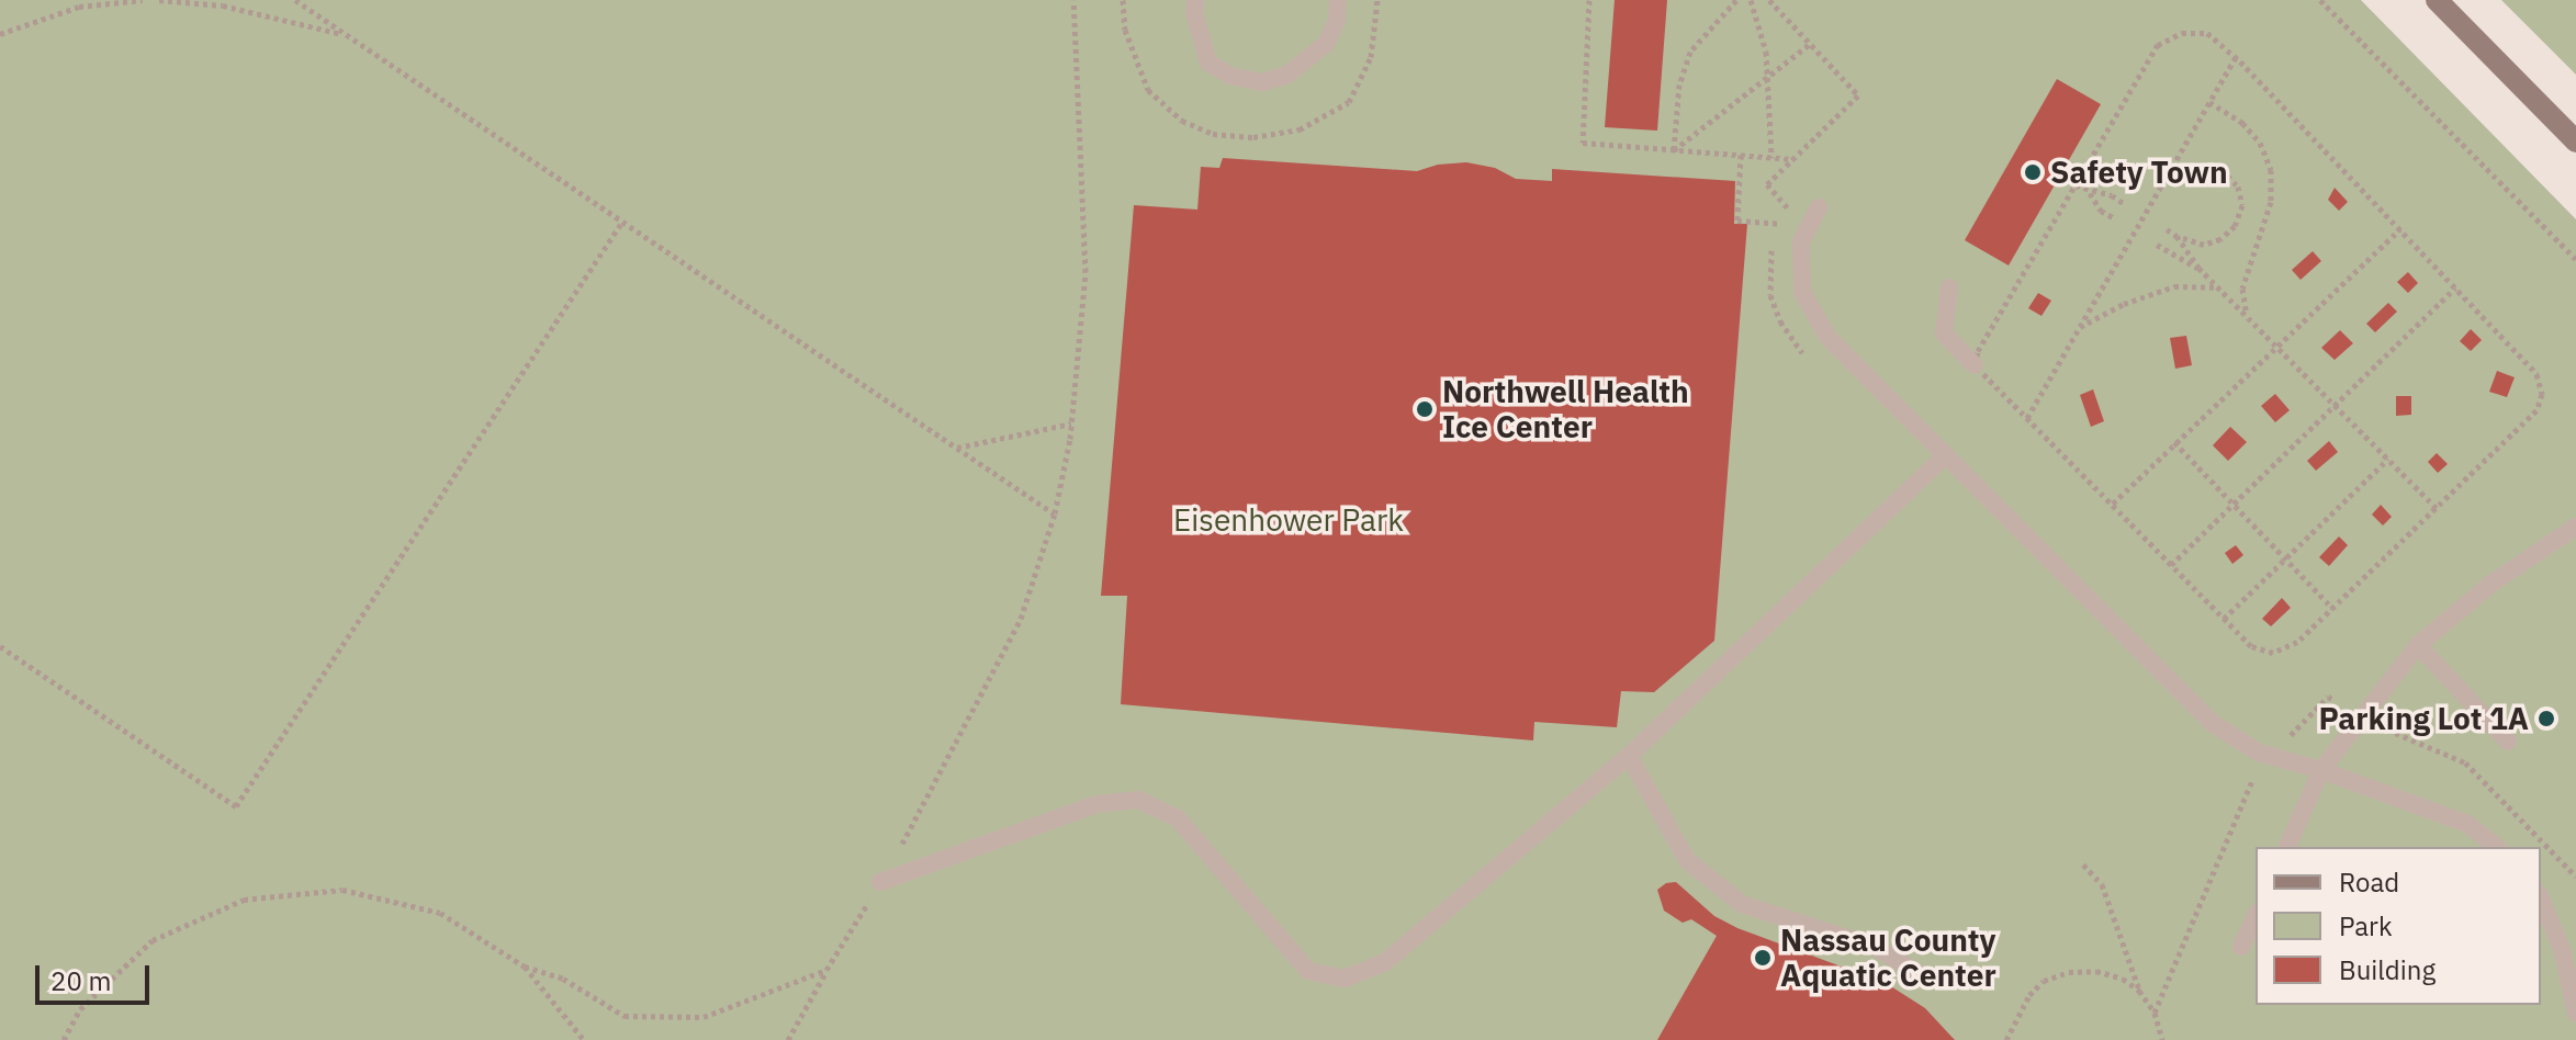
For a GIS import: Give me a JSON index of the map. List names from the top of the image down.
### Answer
{
  "parks": ["Eisenhower Park"],
  "places": [
    "Safety Town",
    "Northwell Health Ice Center",
    "Parking Lot 1A",
    "Nassau County Aquatic Center"
  ],
  "legend": ["Road", "Park", "Building"],
  "scale_bar": "20 m"
}
